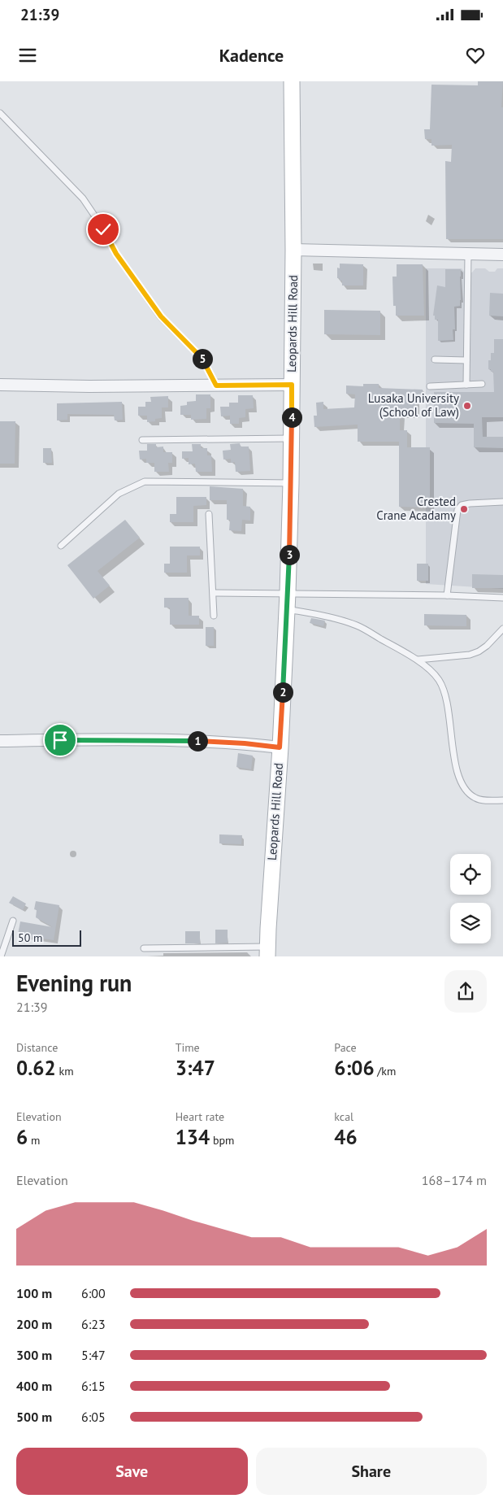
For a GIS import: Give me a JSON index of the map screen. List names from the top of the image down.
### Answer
{
  "streets": {
    "main road": ["Leopards Hill Road"]
  },
  "places": ["Lusaka University (School of Law)", "Crested Crane Acadamy"],
  "scale_bar": "50 m",
  "page": {
    "status": "21:39",
    "header": "Kadence",
    "pins": [
      "5",
      "4",
      "3",
      "2",
      "1"
    ],
    "scale": "50 m",
    "heading": ["Evening run", "21:39"],
    "stats": [
      ["Distance", "0.62 km"],
      ["Time", "3:47"],
      ["Pace", "6:06 /km"],
      ["Elevation", "6 m"],
      ["Heart rate", "134 bpm"],
      ["kcal", "46"]
    ],
    "chart": ["Elevation", "168–174 m"],
    "list": [
      {
        "name": "100 m",
        "note": "6:00"
      },
      {
        "name": "200 m",
        "note": "6:23"
      },
      {
        "name": "300 m",
        "note": "5:47"
      },
      {
        "name": "400 m",
        "note": "6:15"
      },
      {
        "name": "500 m",
        "note": "6:05"
      }
    ],
    "buttons": ["Save", "Share"]
  }
}
